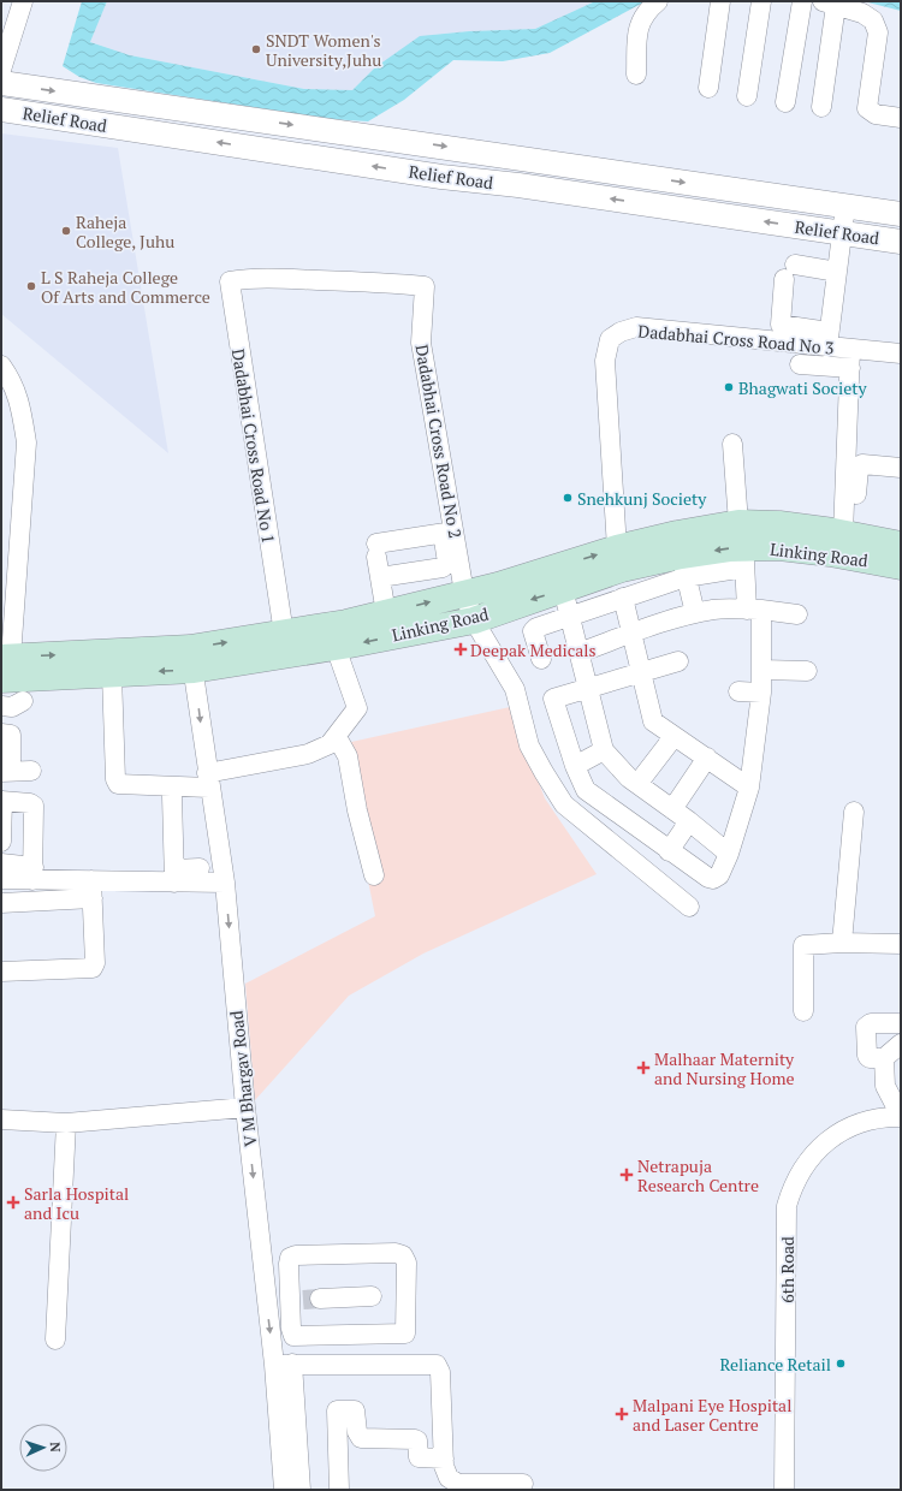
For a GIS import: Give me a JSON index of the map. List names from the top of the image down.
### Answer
{
  "streets": {
    "main road": ["Linking Road"],
    "street": [
      "Relief Road",
      "Dadabhai Cross Road No 3",
      "Dadabhai Cross Road No 2",
      "Dadabhai Cross Road No 1",
      "V M Bhargav Road",
      "6th Road"
    ]
  },
  "crossings": [
    ["Dadabhai Cross Road No 3", "Linking Road"],
    ["Dadabhai Cross Road No 2", "Dadabhai Cross Road No 1"],
    ["Dadabhai Cross Road No 2", "Linking Road"],
    ["Dadabhai Cross Road No 1", "Linking Road"],
    ["Linking Road", "V M Bhargav Road"]
  ],
  "one_way": ["V M Bhargav Road"],
  "places": {
    "other": [
      "SNDT Women's University,Juhu",
      "Raheja College, Juhu",
      "L S Raheja College Of Arts and Commerce",
      "Bhagwati Society",
      "Snehkunj Society",
      "Reliance Retail"
    ],
    "health": [
      "Deepak Medicals",
      "Malhaar Maternity and Nursing Home",
      "Netrapuja Research Centre",
      "Sarla Hospital and Icu",
      "Malpani Eye Hospital and Laser Centre"
    ]
  },
  "north": "right"
}
